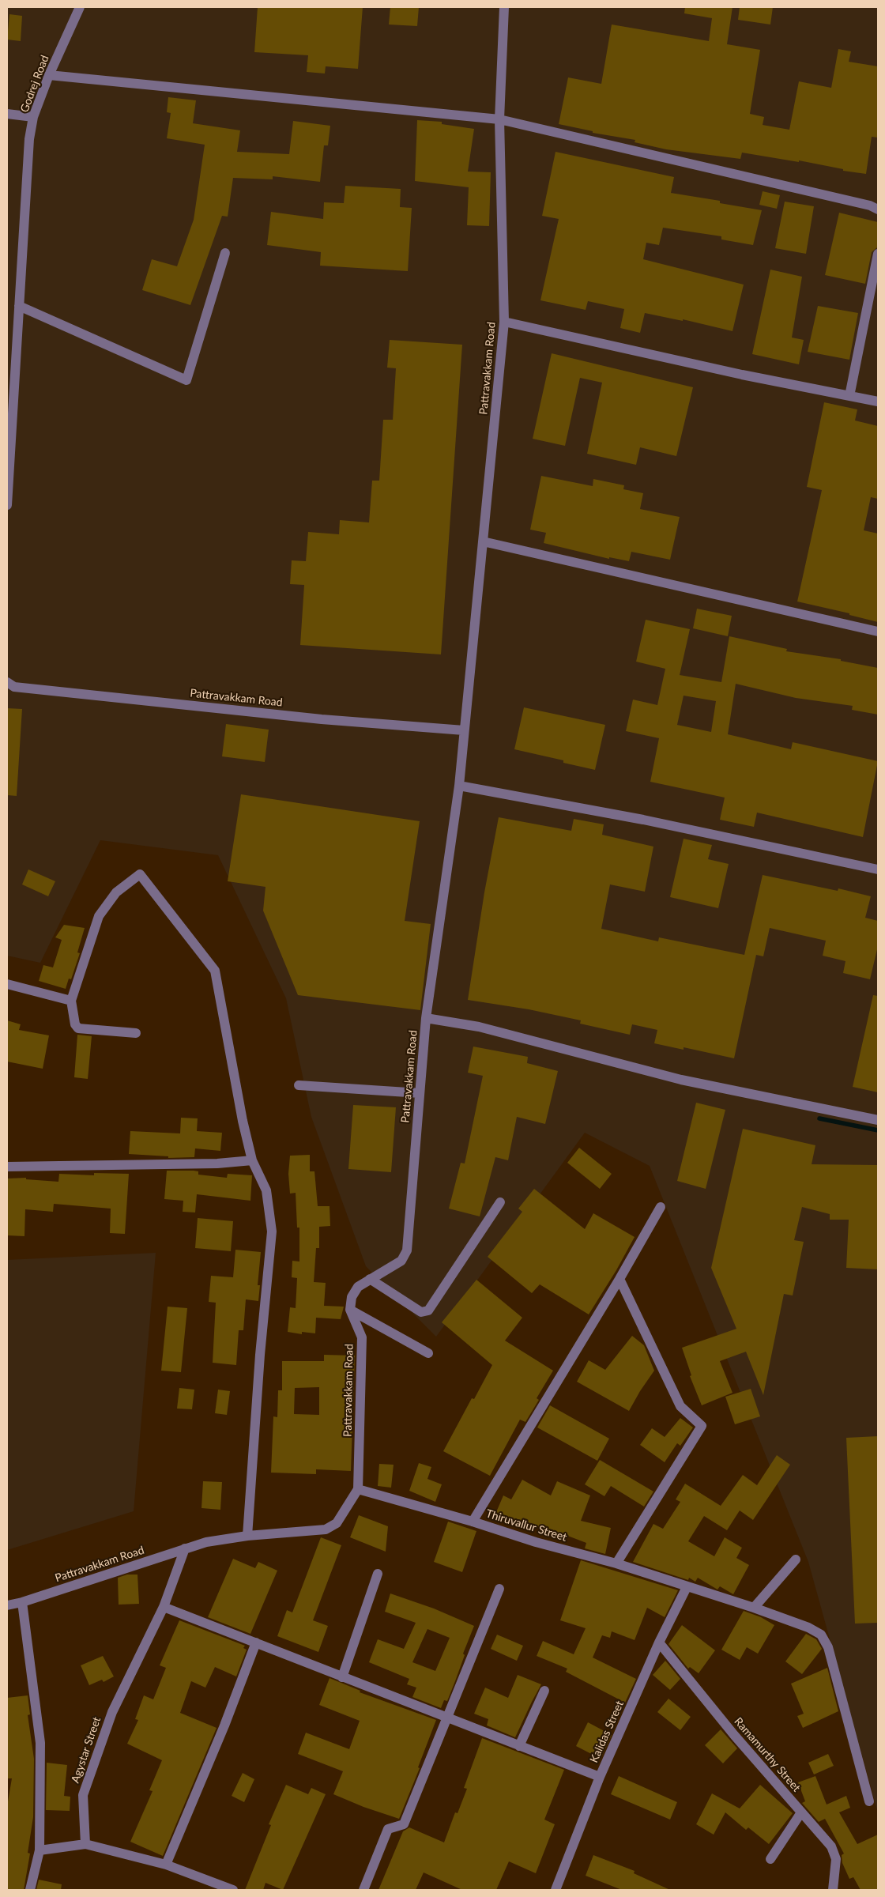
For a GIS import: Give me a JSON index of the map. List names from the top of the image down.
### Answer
{
  "streets": {
    "street": [
      "Godrej Road",
      "Pattravakkam Road",
      "Thiruvallur Street",
      "Kalidas Street",
      "Agystar Street",
      "Ramamurthy Street"
    ]
  },
  "crossings": [
    ["Pattravakkam Road", "Thiruvallur Street"],
    ["Pattravakkam Road", "Agystar Street"],
    ["Thiruvallur Street", "Kalidas Street"],
    ["Kalidas Street", "Ramamurthy Street"]
  ]
}
